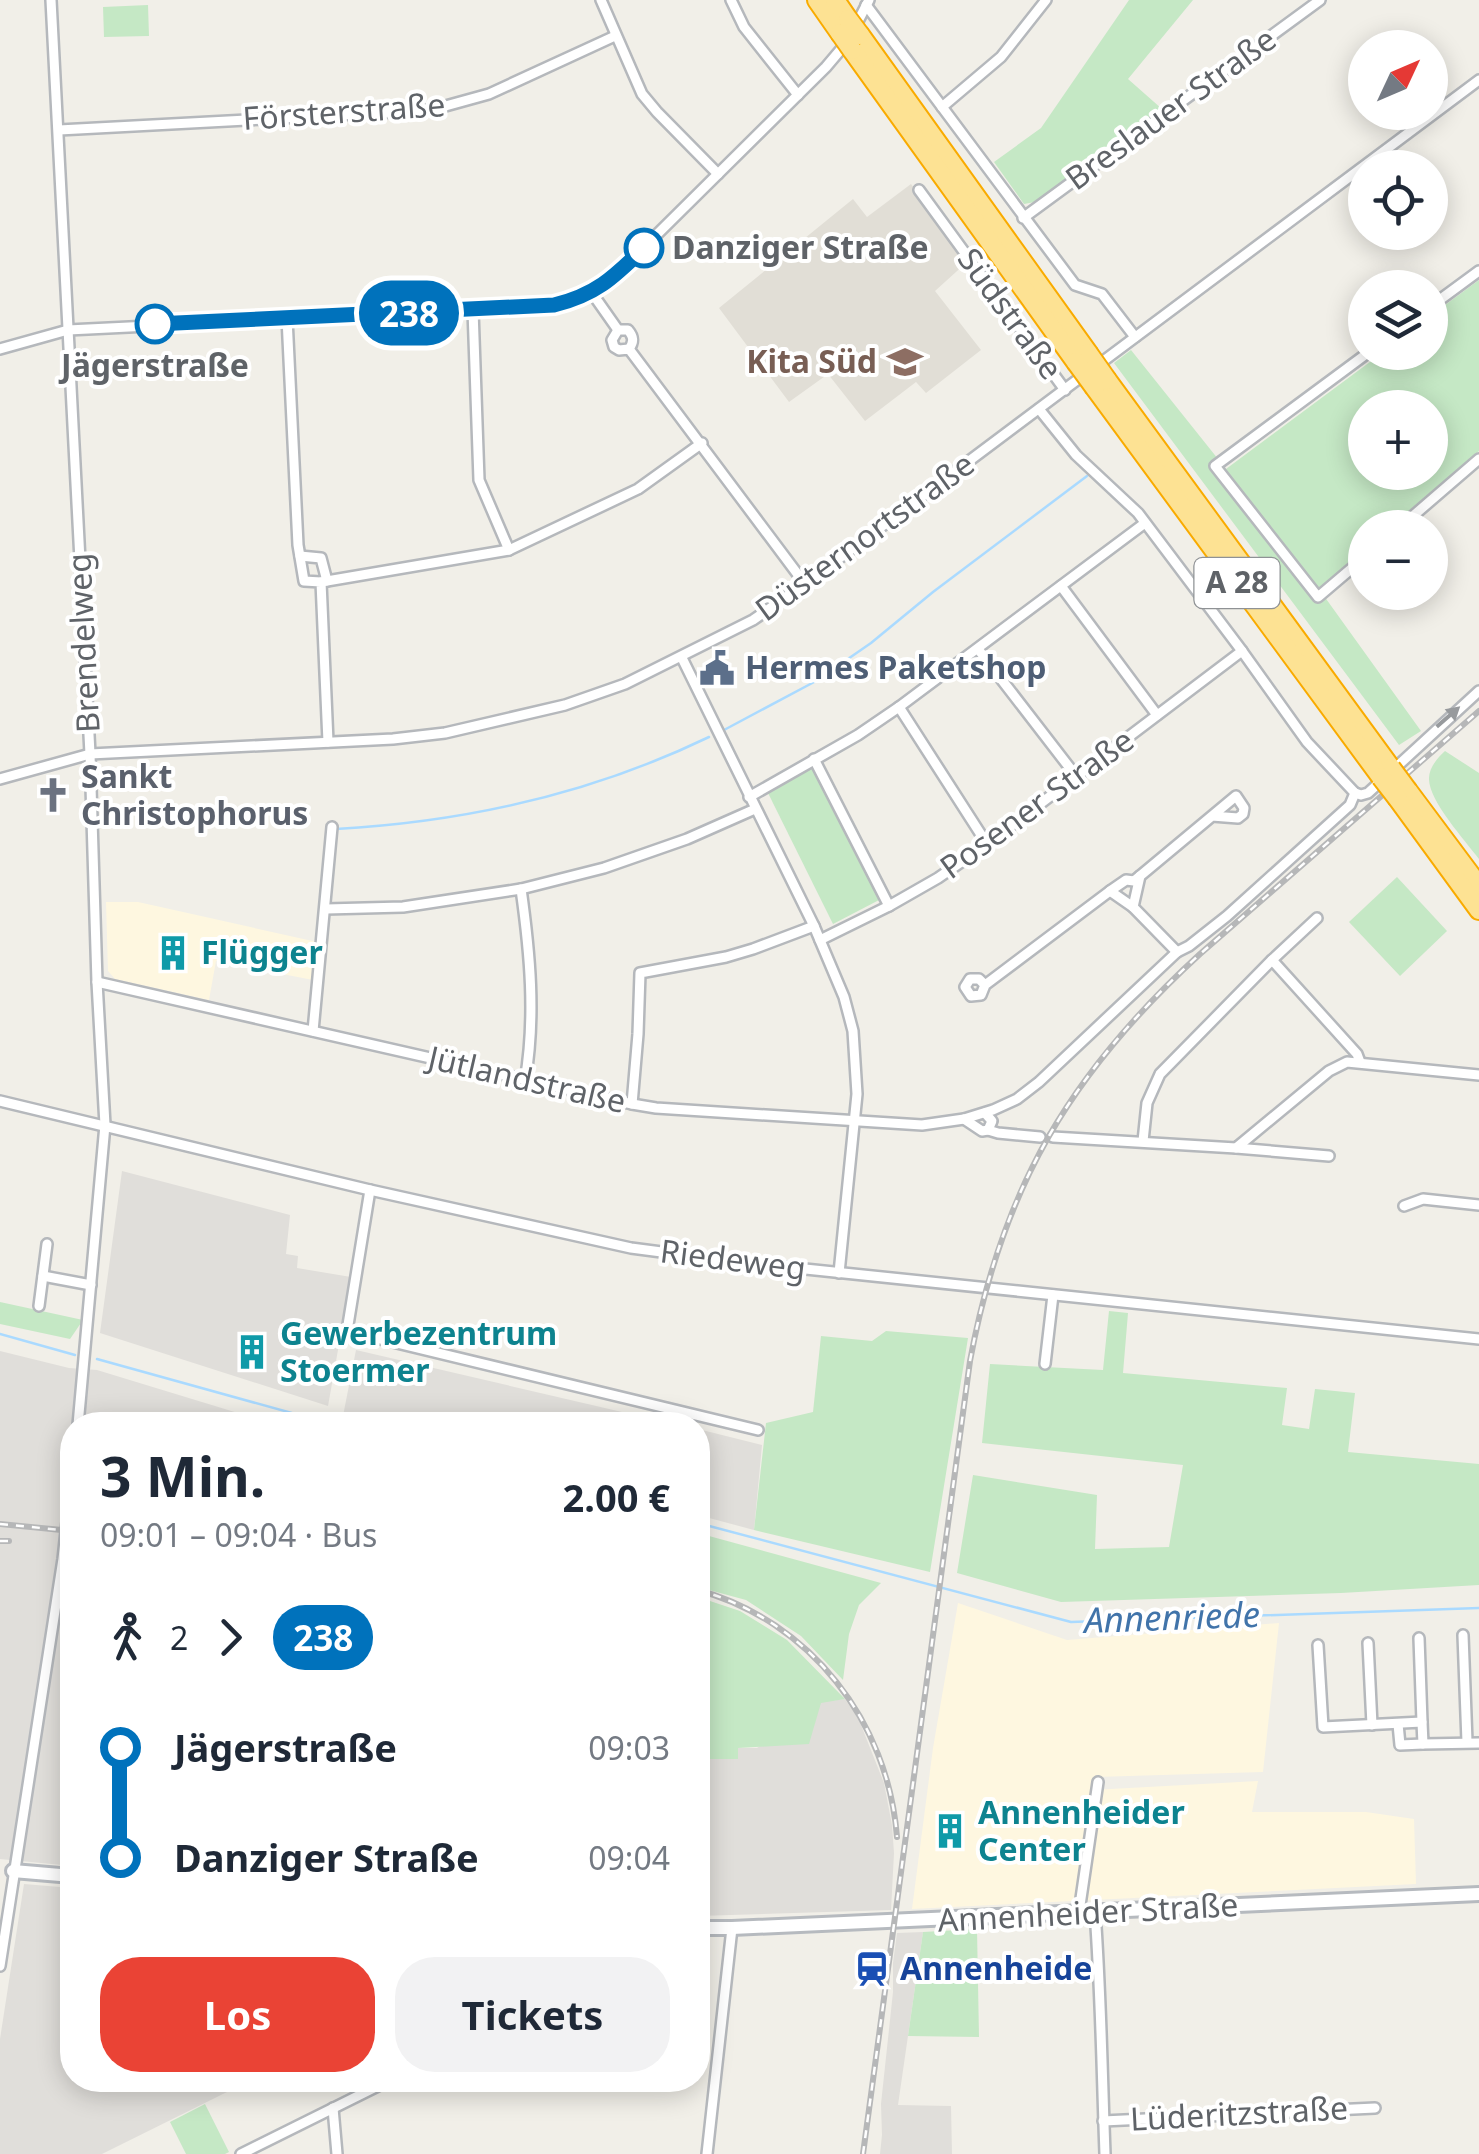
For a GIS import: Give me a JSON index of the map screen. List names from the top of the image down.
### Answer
{
  "streets": {
    "highway": ["A 28"],
    "street": [
      "Breslauer Straße",
      "Försterstraße",
      "Südstraße",
      "Düsternortstraße",
      "Brendelweg",
      "Posener Straße",
      "Jütlandstraße",
      "Riedeweg",
      "Annenheider Straße",
      "Lüderitzstraße"
    ]
  },
  "crossings": [
    ["Försterstraße", "Brendelweg"],
    ["Südstraße", "Düsternortstraße"],
    ["Düsternortstraße", "Brendelweg"],
    ["Brendelweg", "Jütlandstraße"],
    ["Brendelweg", "Riedeweg"]
  ],
  "water": ["Annenriede"],
  "places": {
    "other": ["Danziger Straße", "Jägerstraße"],
    "school or university": ["Kita Süd"],
    "public building": ["Hermes Paketshop"],
    "church": ["Sankt Christophorus"],
    "building": ["Flügger", "Gewerbezentrum Stoermer", "Annenheider Center"],
    "station": ["Annenheide"]
  },
  "lines": ["bus line 238"],
  "north": "top right",
  "page": {
    "on_map": "238",
    "map_buttons": ["+", "−"],
    "heading": ["3 Min.", "09:01 – 09:04 · Bus", "2.00 €"],
    "legs": ["2", "238"],
    "list": [
      {
        "name": "Jägerstraße",
        "value": "09:03"
      },
      {
        "name": "Danziger Straße",
        "value": "09:04"
      }
    ],
    "buttons": ["Los", "Tickets"]
  }
}
